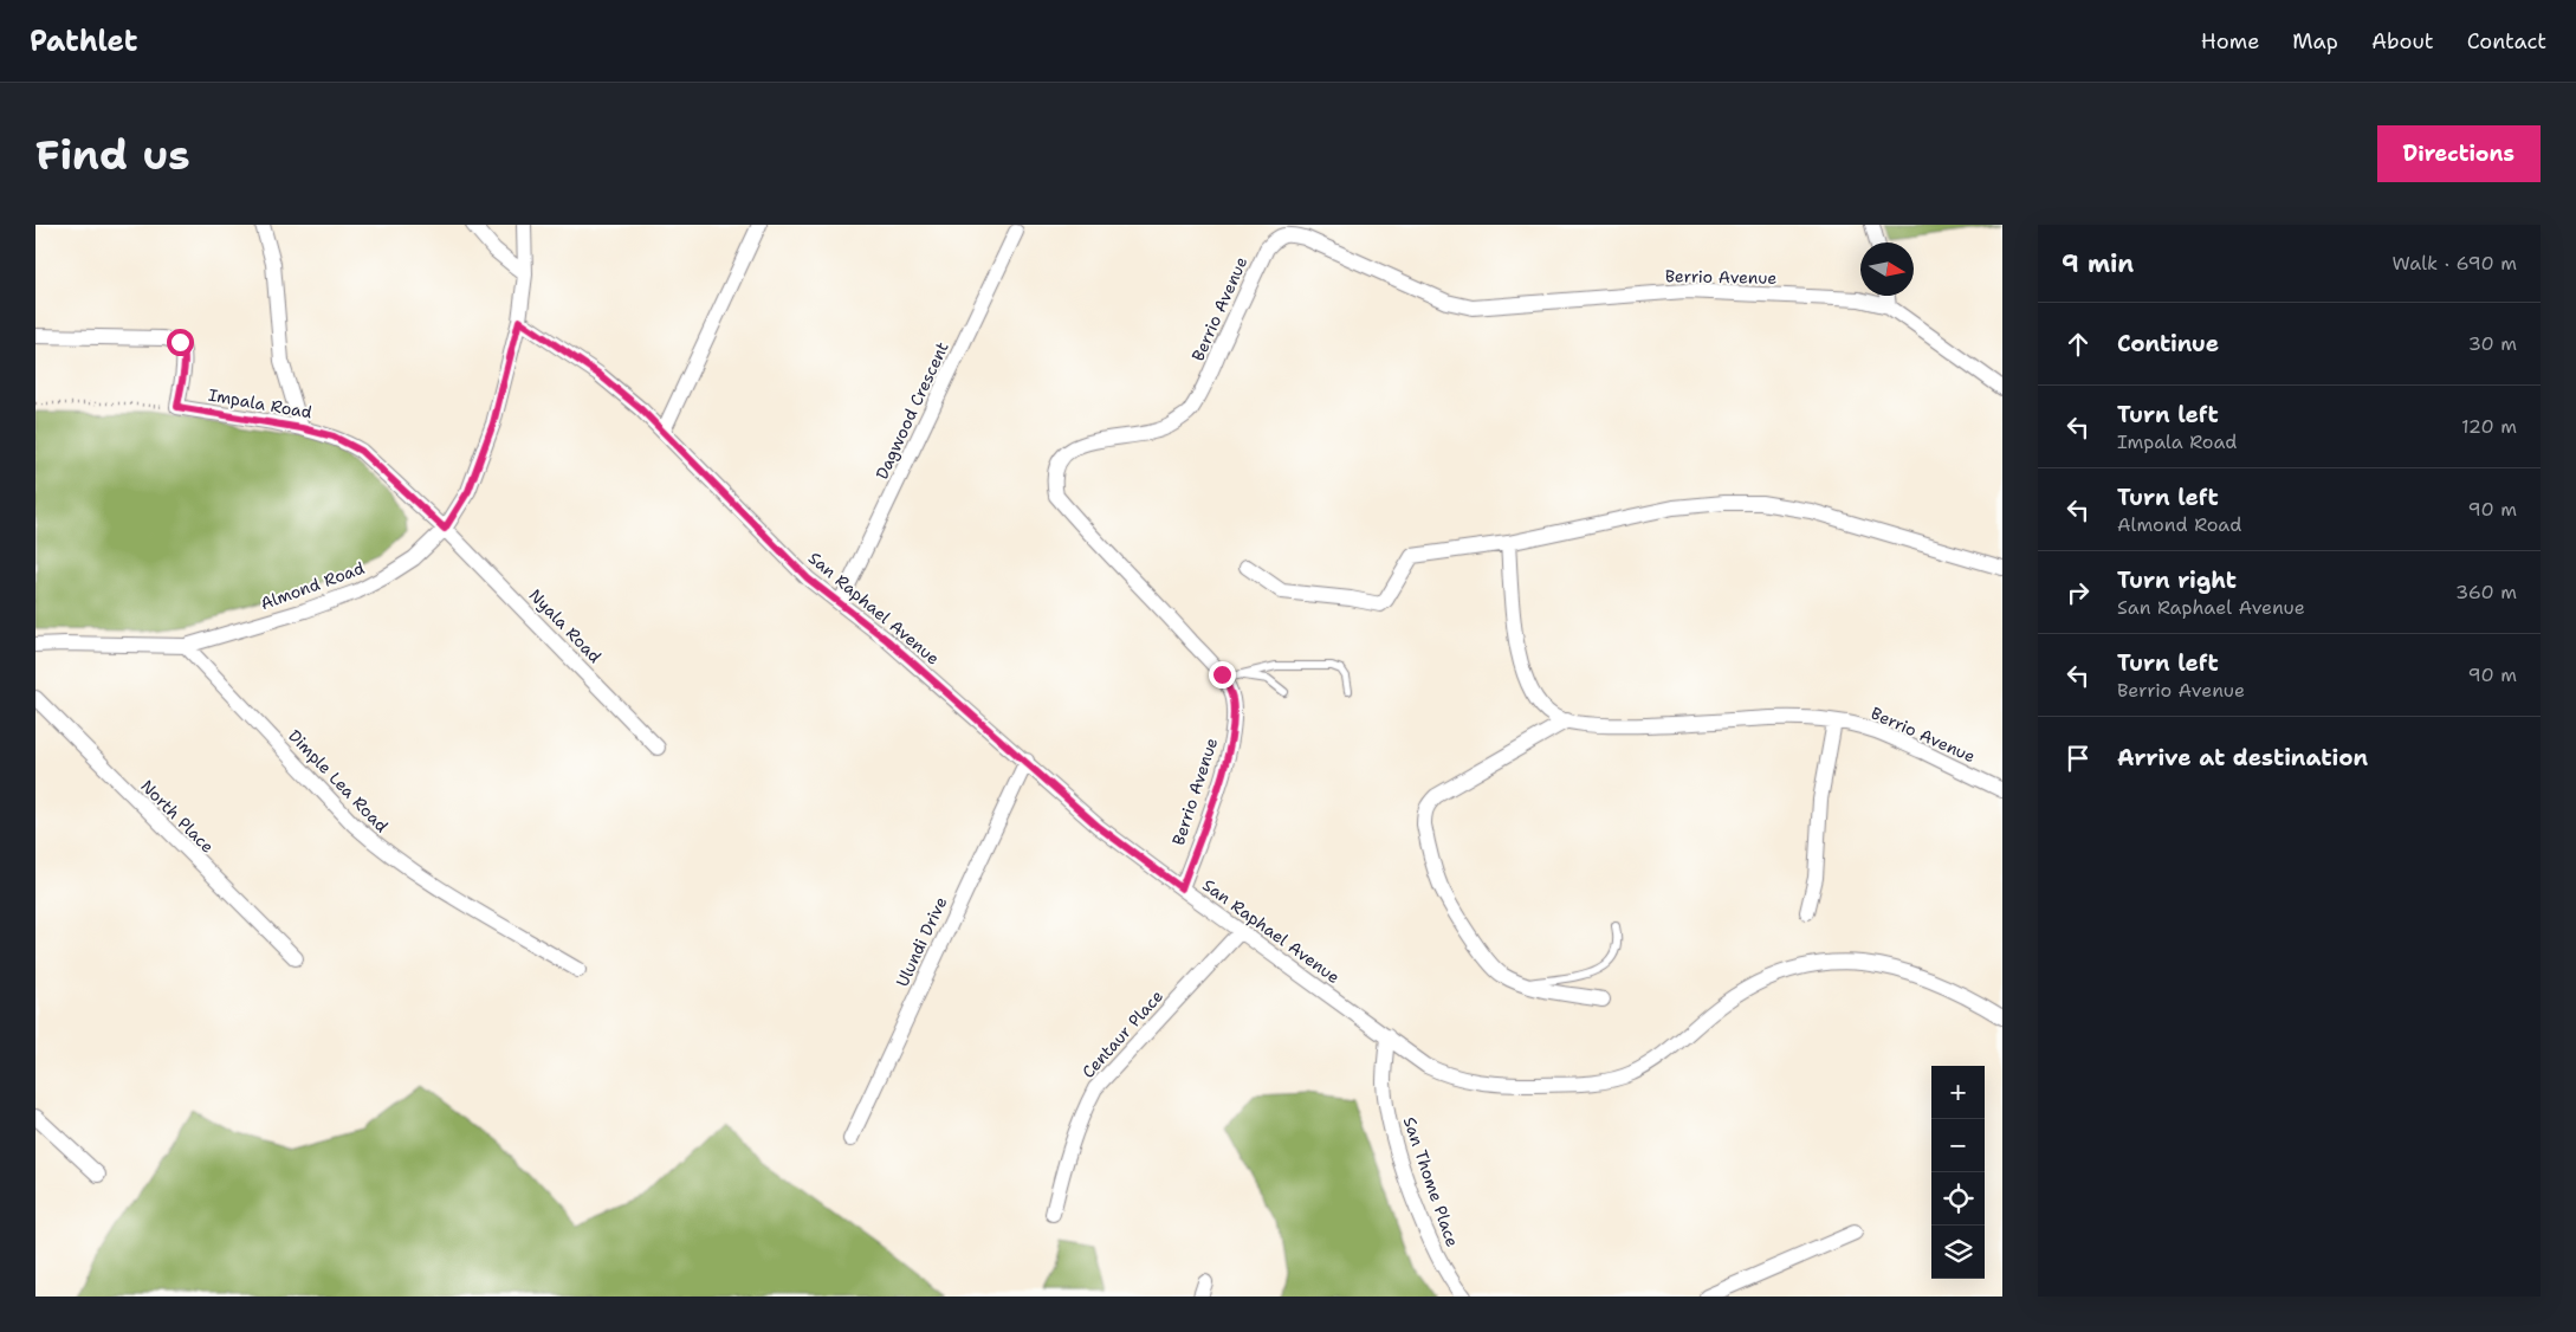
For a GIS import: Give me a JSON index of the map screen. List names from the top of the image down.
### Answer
{
  "streets": {
    "street": [
      "Berrio Avenue",
      "Impala Road",
      "Dagwood Crescent",
      "Almond Road",
      "San Raphael Avenue",
      "Nyala Road",
      "Dimple Lea Road",
      "North Place",
      "Ulundi Drive",
      "Centaur Place",
      "San Thome Place"
    ]
  },
  "crossings": [
    ["Berrio Avenue", "San Raphael Avenue"],
    ["Impala Road", "Almond Road"],
    ["Impala Road", "Nyala Road"],
    ["Dagwood Crescent", "San Raphael Avenue"],
    ["Almond Road", "San Raphael Avenue"],
    ["Almond Road", "Nyala Road"],
    ["Almond Road", "Dimple Lea Road"],
    ["San Raphael Avenue", "Ulundi Drive"],
    ["San Raphael Avenue", "Centaur Place"],
    ["San Raphael Avenue", "San Thome Place"]
  ],
  "north": "right",
  "page": {
    "header": "Pathlet",
    "nav": [
      "Home",
      "Map",
      "About",
      "Contact"
    ],
    "buttons": "Directions",
    "title": "Find us",
    "heading": ["9 min", "Walk · 690 m"],
    "list": [
      ["Continue", "30 m"],
      ["Turn left", "Impala Road", "120 m"],
      ["Turn left", "Almond Road", "90 m"],
      ["Turn right", "San Raphael Avenue", "360 m"],
      ["Turn left", "Berrio Avenue", "90 m"],
      "Arrive at destination"
    ],
    "map_buttons": ["+", "−"]
  }
}
